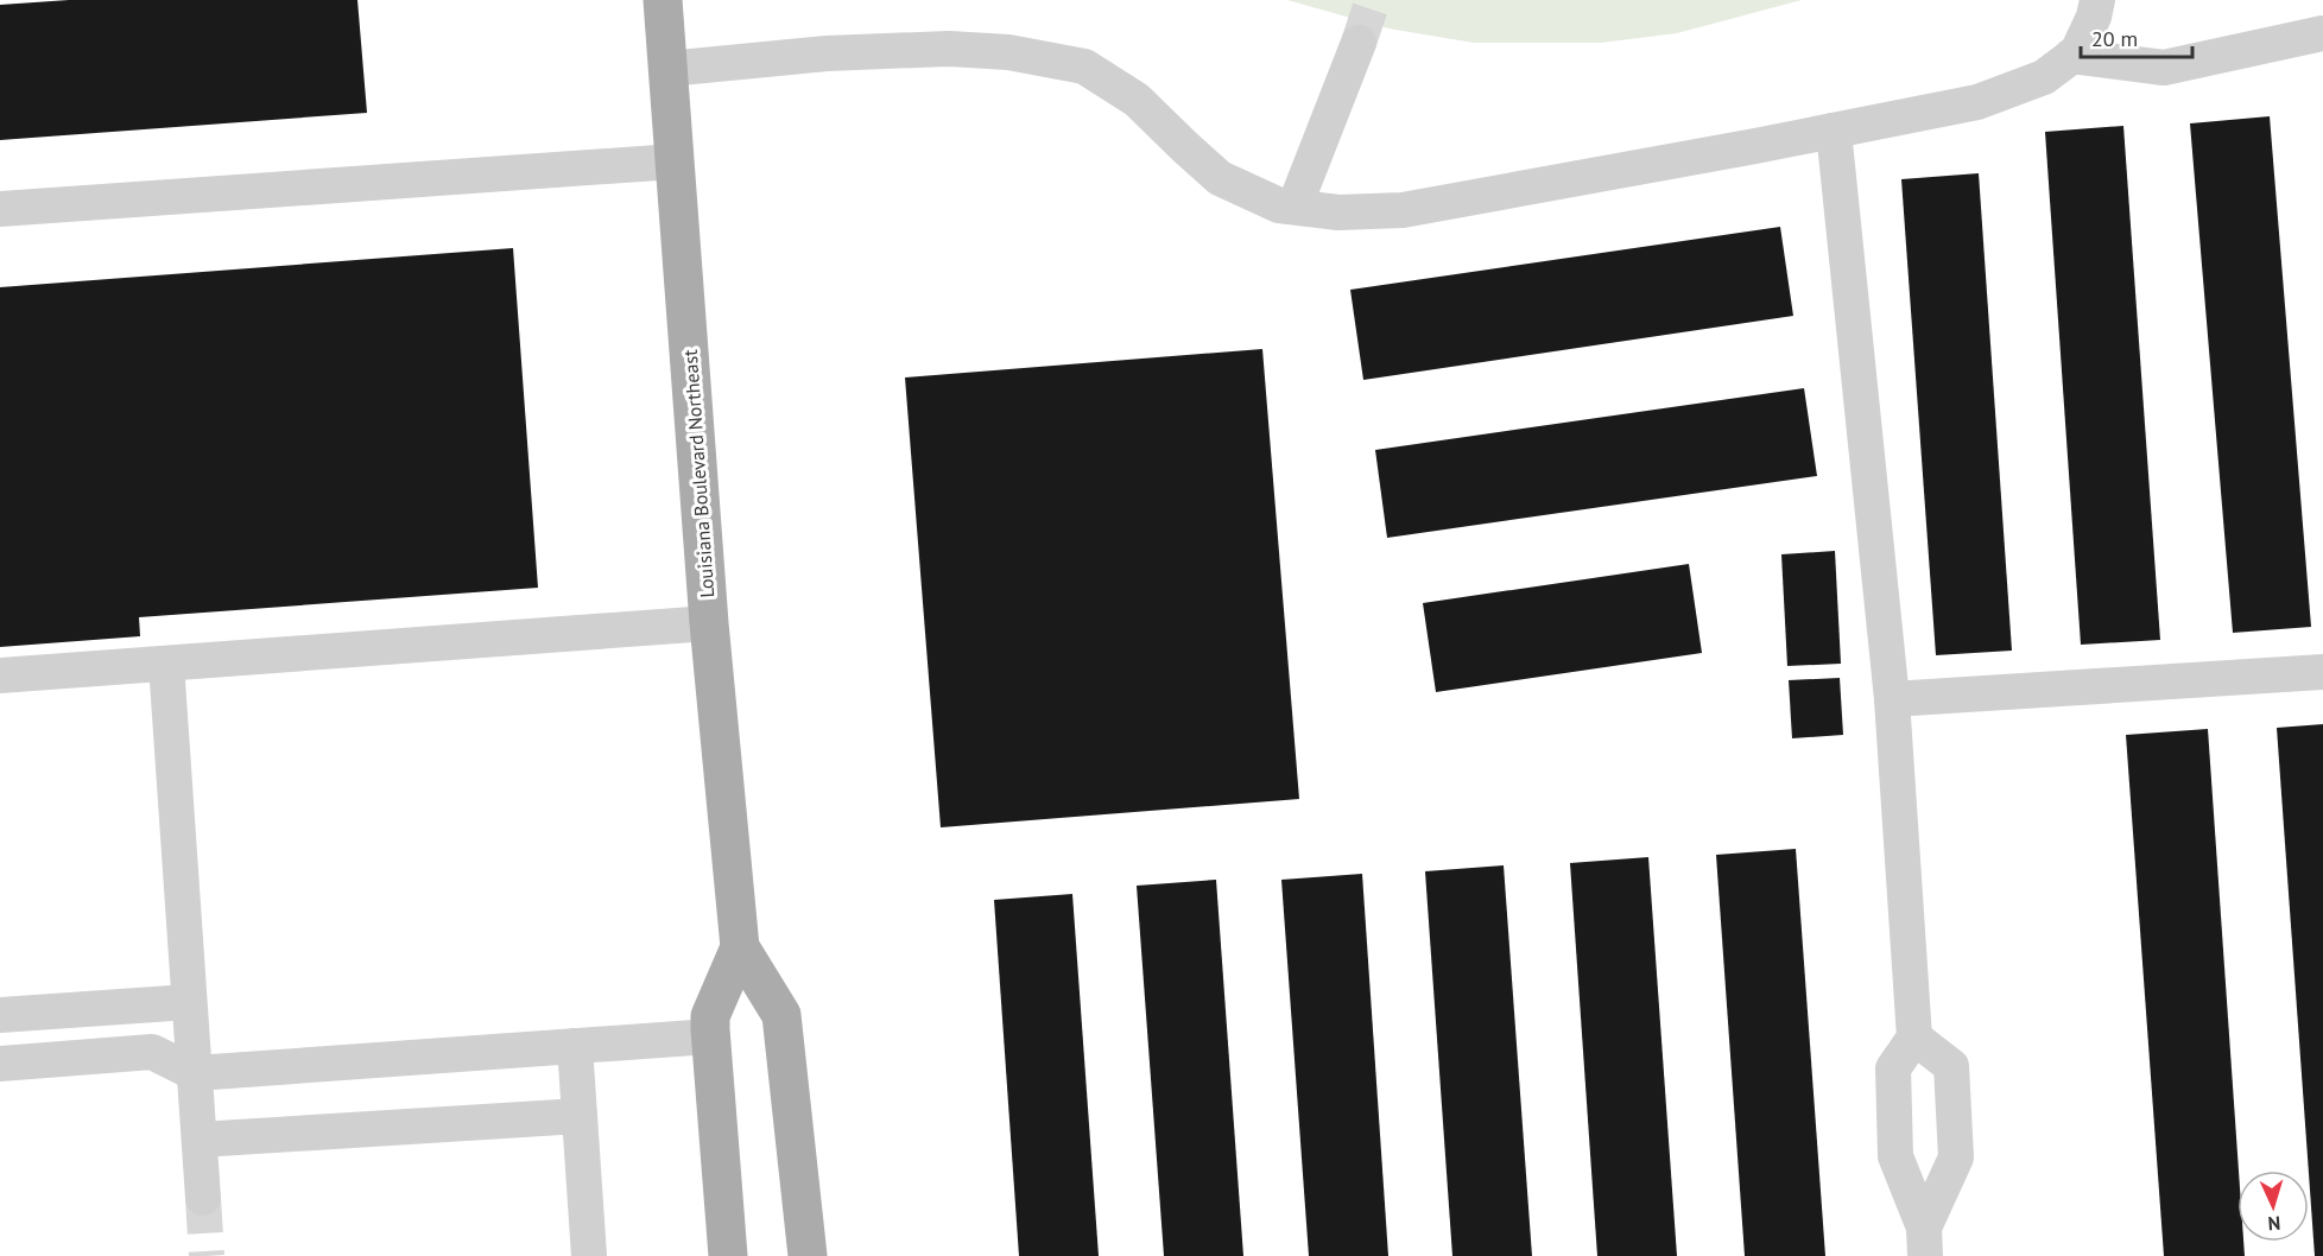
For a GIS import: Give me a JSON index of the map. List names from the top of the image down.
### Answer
{
  "streets": {
    "main road": ["Louisiana Boulevard Northeast"]
  },
  "scale_bar": "20 m",
  "north": "bottom"
}
